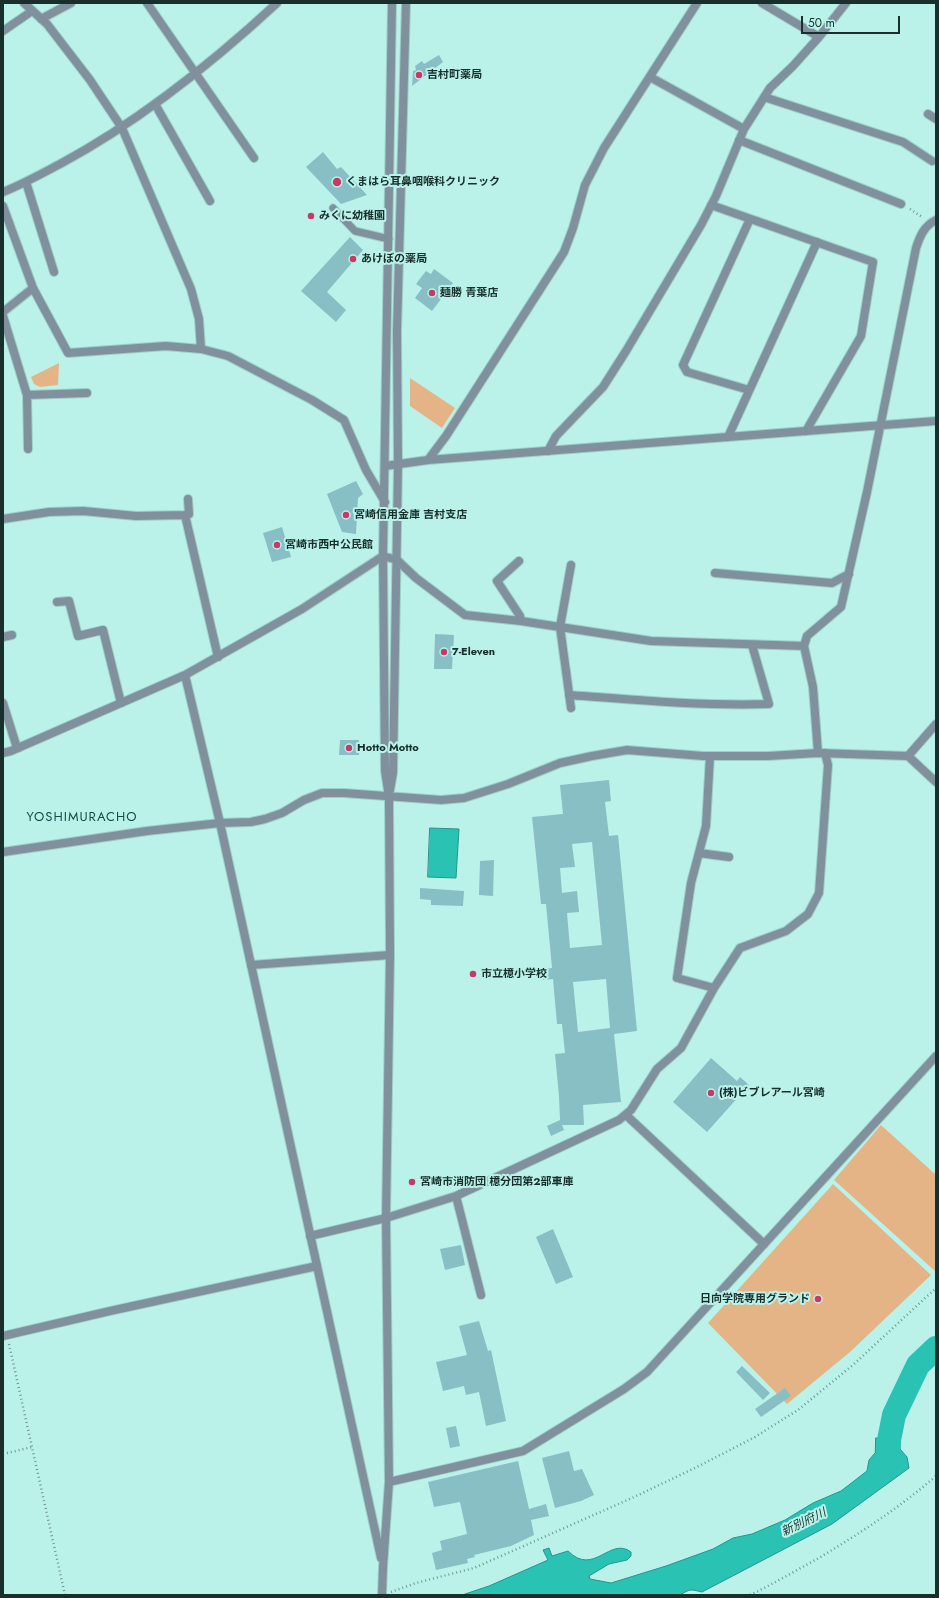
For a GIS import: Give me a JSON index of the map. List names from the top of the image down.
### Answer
{
  "districts": ["YOSHIMURACHO"],
  "water": ["新別府川"],
  "places": [
    "吉村町薬局",
    "くまはら耳鼻咽喉科クリニック",
    "みくに幼稚園",
    "あけぼの薬局",
    "麺勝 青葉店",
    "宮崎信用金庫 吉村支店",
    "宮崎市西中公民館",
    "7-Eleven",
    "Hotto Motto",
    "市立檍小学校",
    "(株)ビブレアール宮崎",
    "宮崎市消防団 檍分団第2部車庫",
    "日向学院専用グランド"
  ],
  "scale_bar": "50 m"
}
